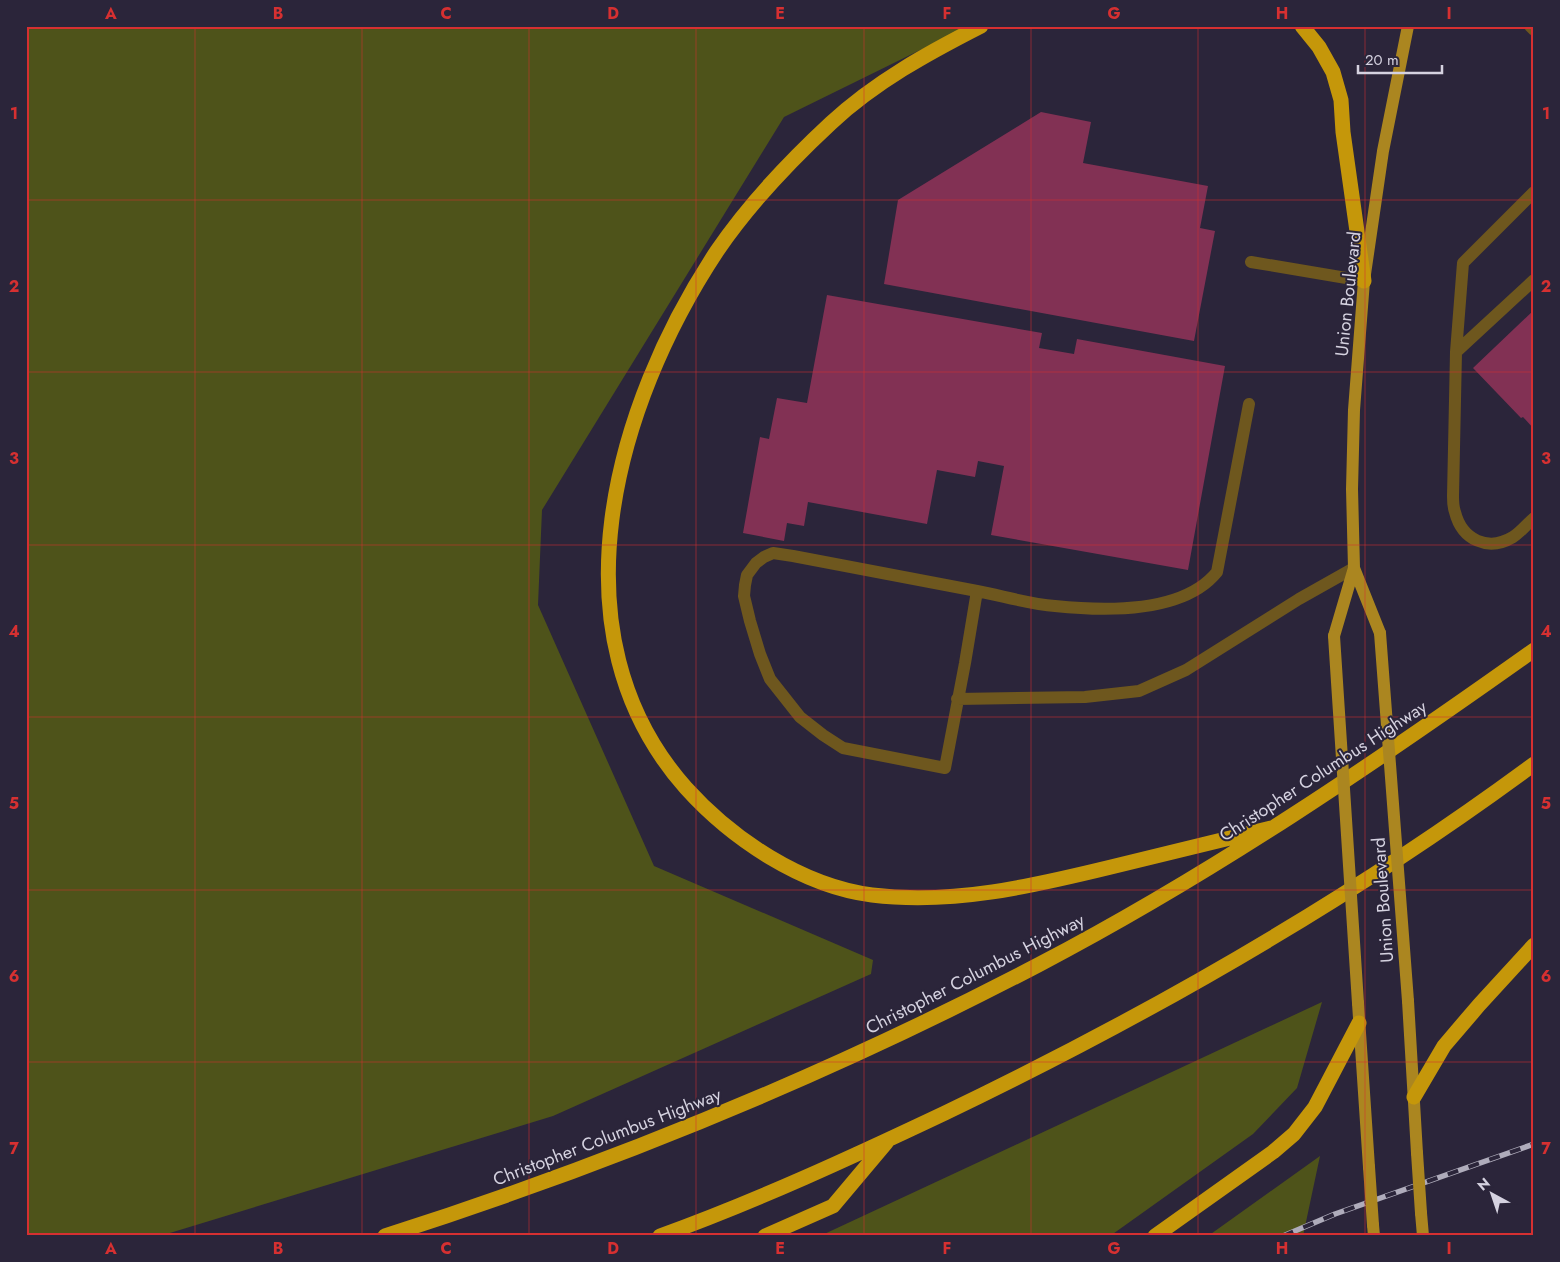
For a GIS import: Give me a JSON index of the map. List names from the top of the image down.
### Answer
{
  "streets": {
    "highway": ["Christopher Columbus Highway"],
    "main road": ["Union Boulevard"]
  },
  "scale_bar": "20 m",
  "north": "top left",
  "grid": {
    "columns": [
      "A",
      "B",
      "C",
      "D",
      "E",
      "F",
      "G",
      "H",
      "I"
    ],
    "rows": [
      "1",
      "2",
      "3",
      "4",
      "5",
      "6",
      "7"
    ]
  }
}
